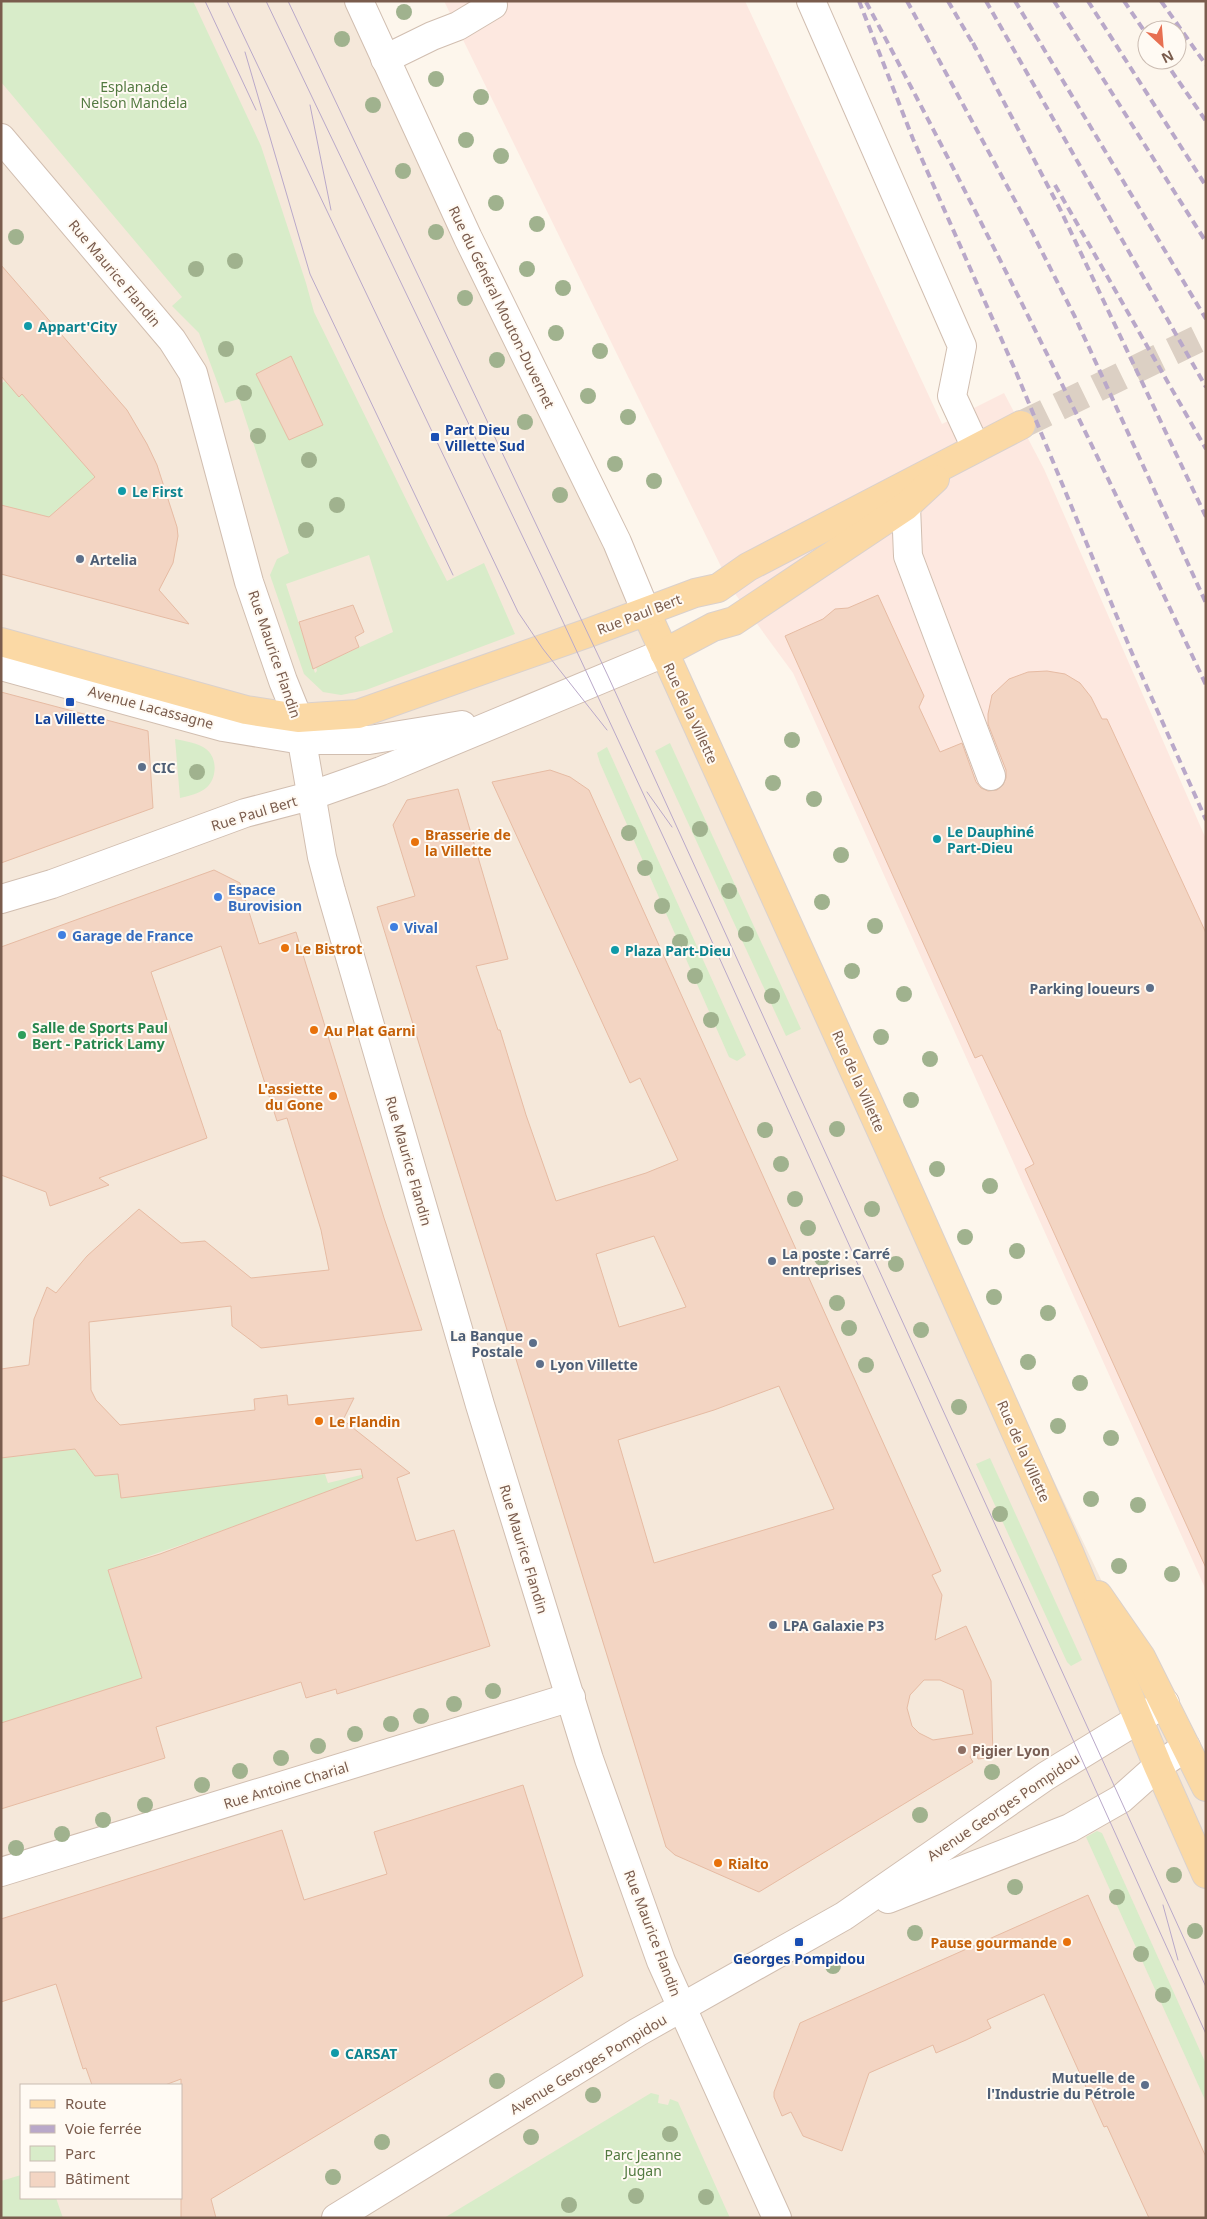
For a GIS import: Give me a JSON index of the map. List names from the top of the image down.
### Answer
{
  "streets": {
    "main road": ["Rue Paul Bert", "Avenue Lacassagne", "Rue de la Villette"],
    "street": [
      "Rue Maurice Flandin",
      "Rue du Général Mouton-Duvernet",
      "Rue Antoine Charial",
      "Avenue Georges Pompidou"
    ]
  },
  "crossings": [
    ["Rue Maurice Flandin", "Rue Paul Bert"],
    ["Rue Maurice Flandin", "Avenue Lacassagne"],
    ["Rue Maurice Flandin", "Rue Antoine Charial"],
    ["Rue Maurice Flandin", "Avenue Georges Pompidou"],
    ["Rue du Général Mouton-Duvernet", "Rue Paul Bert"],
    ["Rue du Général Mouton-Duvernet", "Rue de la Villette"],
    ["Rue Paul Bert", "Avenue Lacassagne"],
    ["Rue Paul Bert", "Rue de la Villette"],
    ["Rue de la Villette", "Avenue Georges Pompidou"]
  ],
  "parks": ["Esplanade Nelson Mandela", "Parc Jeanne Jugan"],
  "places": {
    "other": [
      "Appart'City",
      "Le First",
      "Artelia",
      "CIC",
      "Le Dauphiné Part-Dieu",
      "Brasserie de la Villette",
      "Espace Burovision",
      "Vival",
      "Garage de France",
      "Le Bistrot",
      "Plaza Part-Dieu",
      "Parking loueurs",
      "Au Plat Garni",
      "Salle de Sports Paul Bert - Patrick Lamy",
      "L'assiette du Gone",
      "La poste : Carré entreprises",
      "La Banque Postale",
      "Lyon Villette",
      "Le Flandin",
      "LPA Galaxie P3",
      "Pigier Lyon",
      "Rialto",
      "Pause gourmande",
      "CARSAT",
      "Mutuelle de l'Industrie du Pétrole"
    ],
    "transit": ["Part Dieu Villette Sud", "La Villette", "Georges Pompidou"]
  },
  "legend": [
    "Route",
    "Voie ferrée",
    "Parc",
    "Bâtiment"
  ],
  "north": "bottom right"
}
